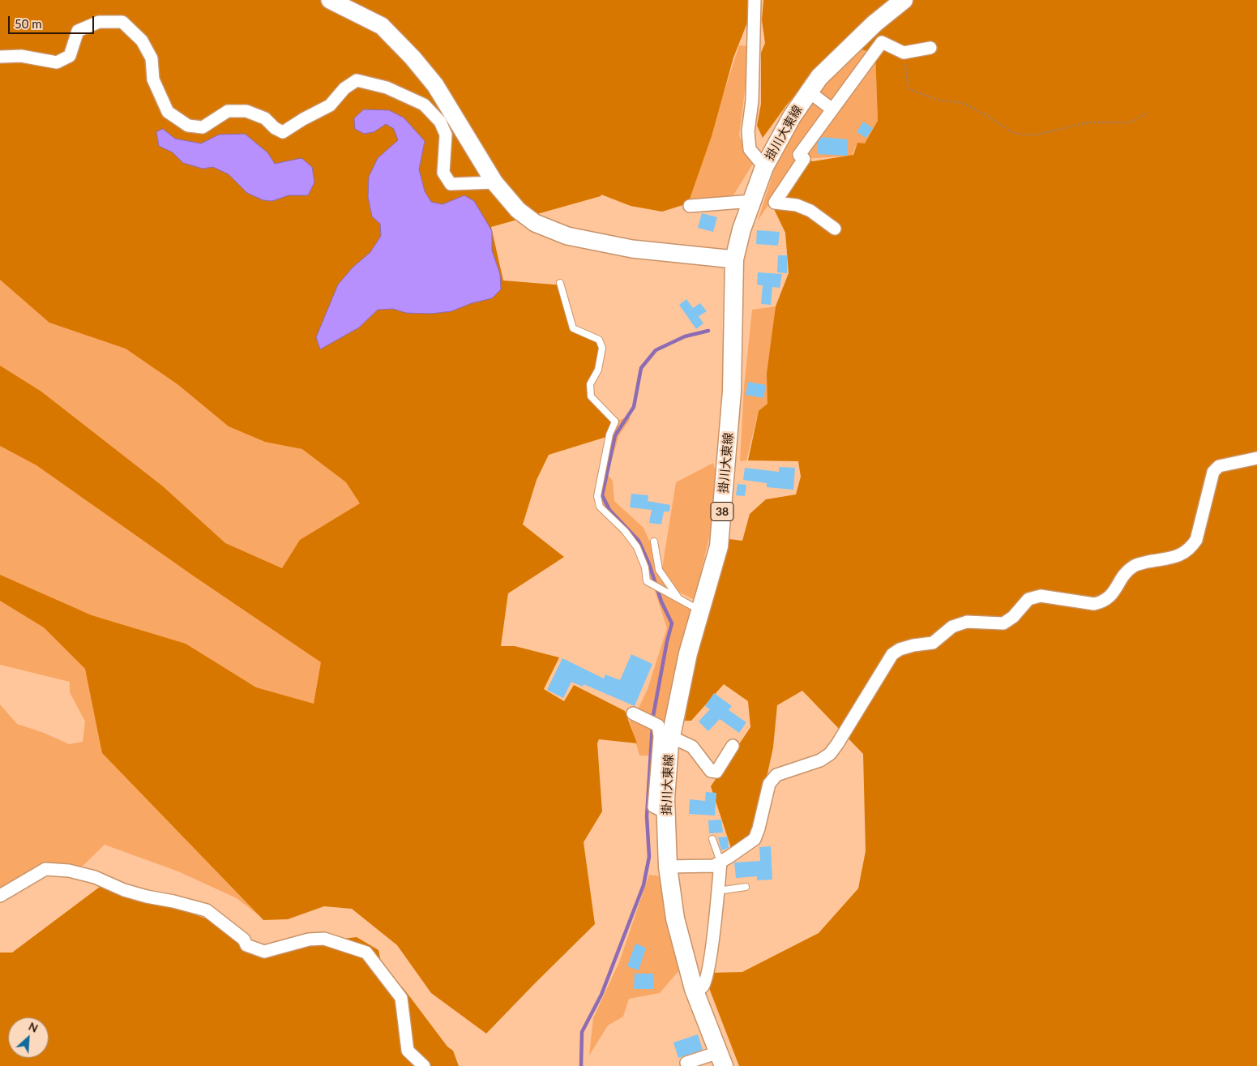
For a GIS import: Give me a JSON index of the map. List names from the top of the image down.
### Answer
{
  "streets": {
    "main road": ["掛川大東線", "38"]
  },
  "scale_bar": "50 m",
  "north": "top right"
}
